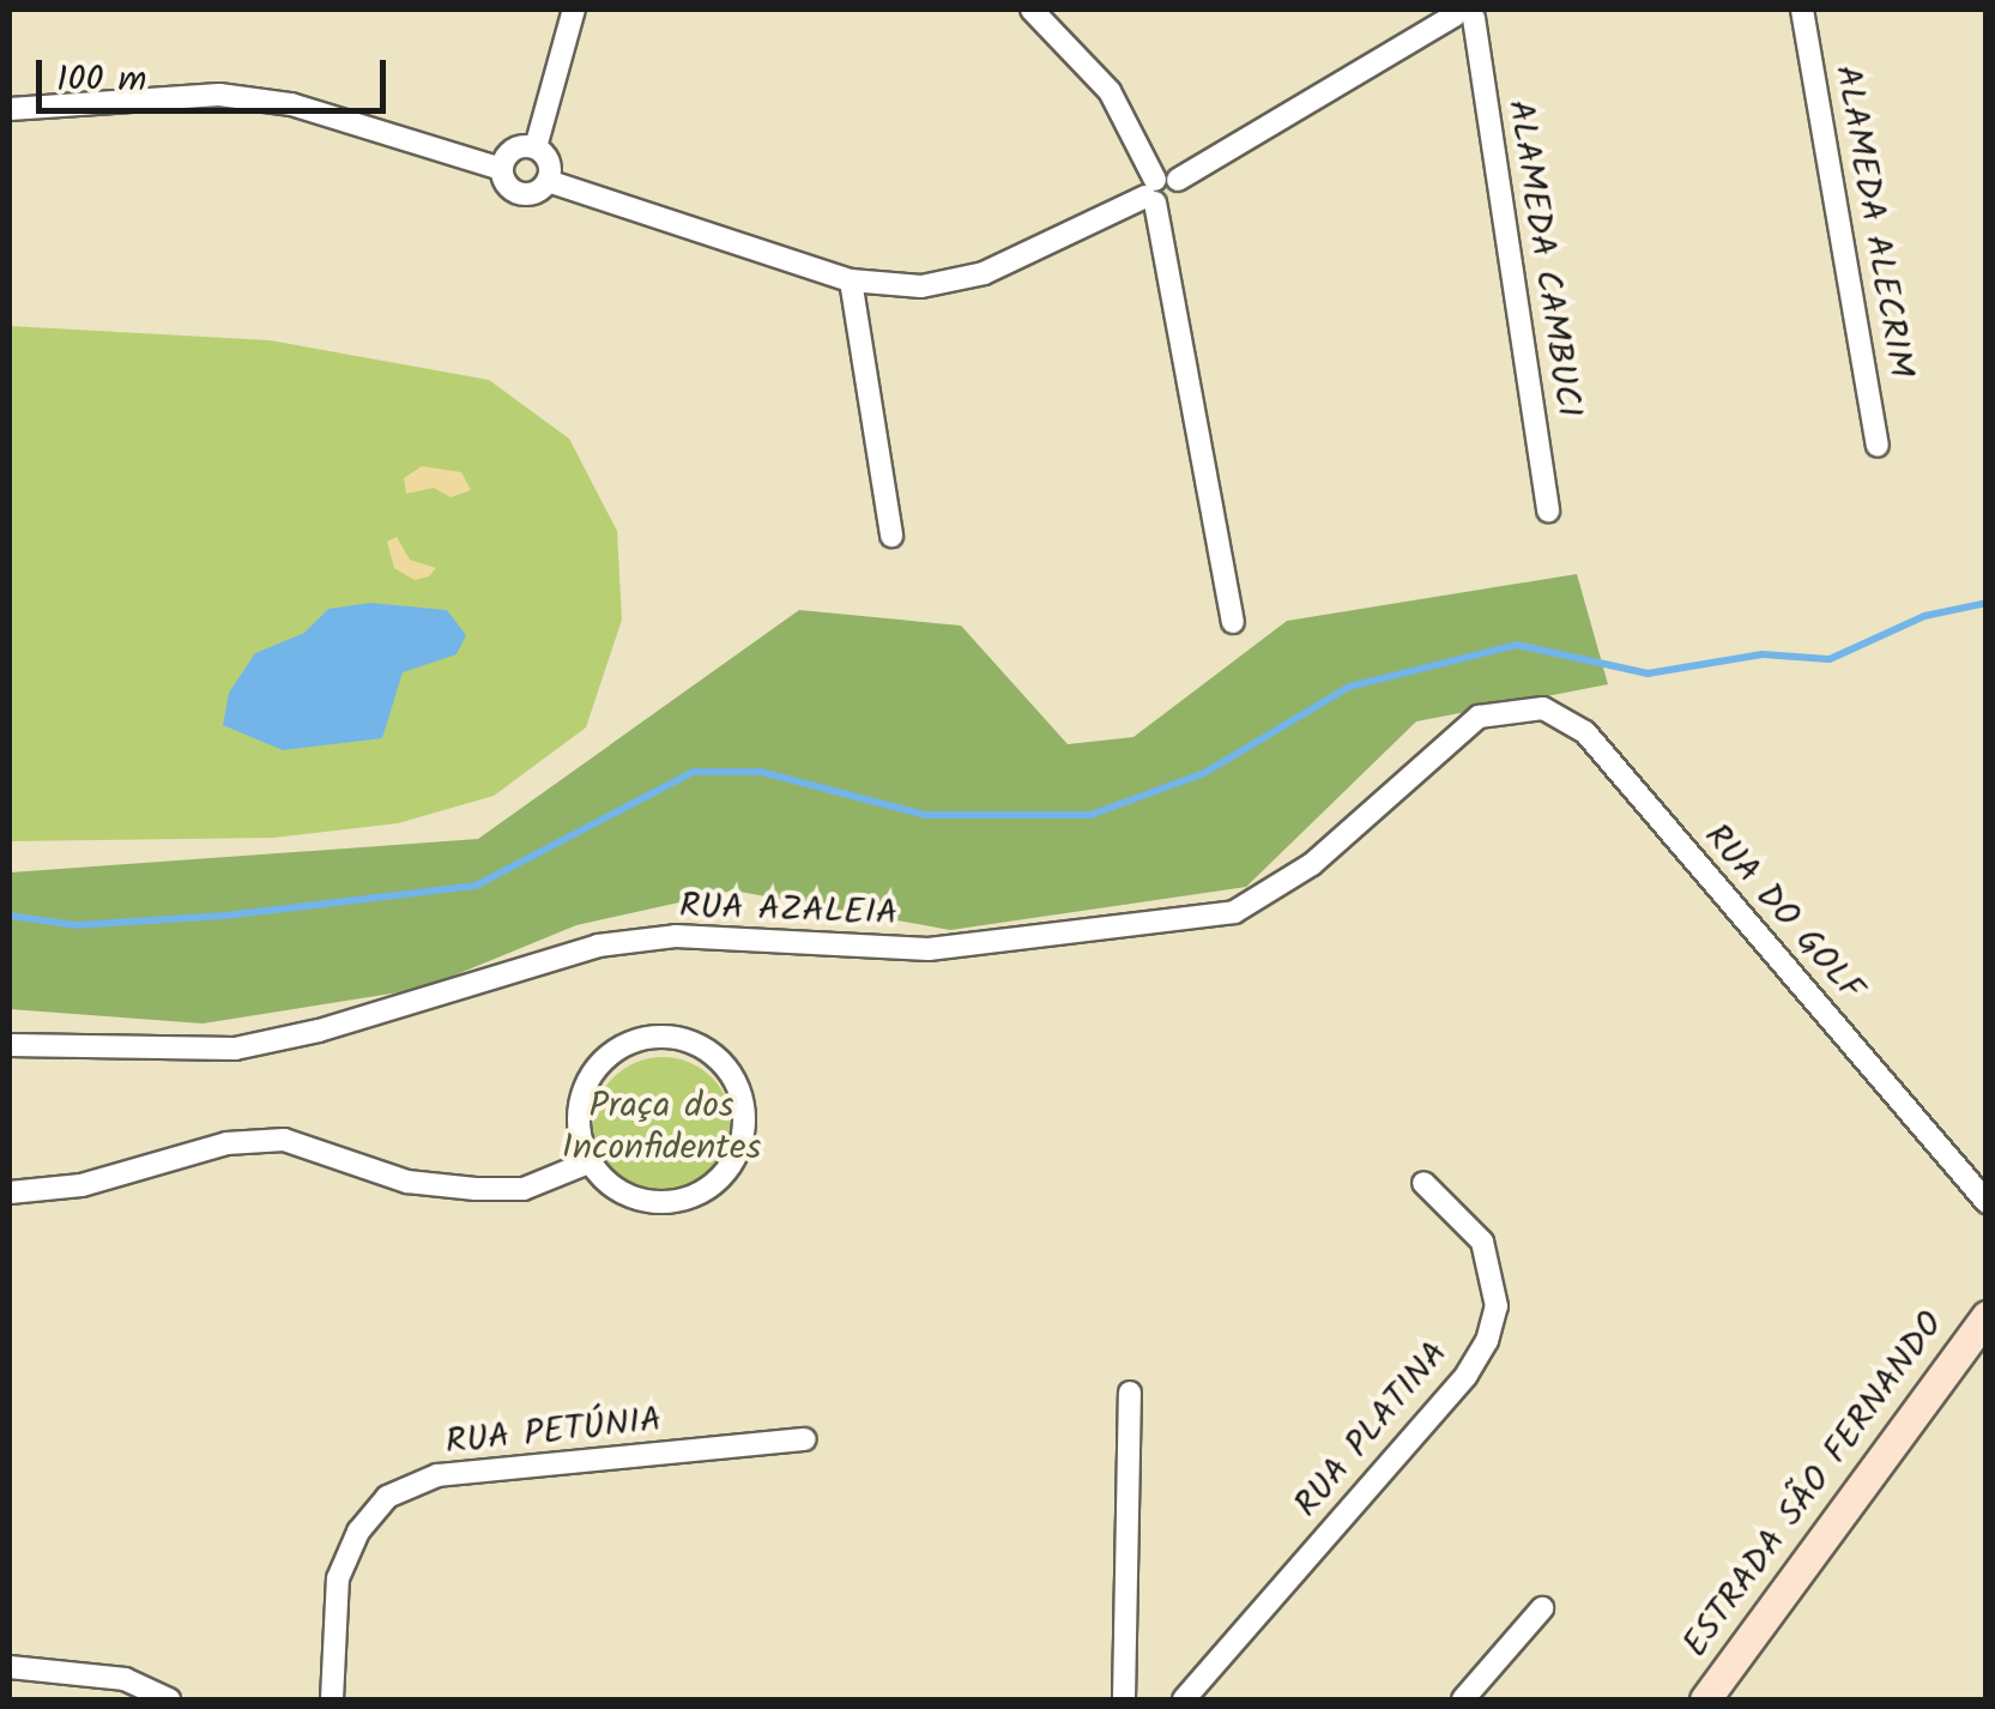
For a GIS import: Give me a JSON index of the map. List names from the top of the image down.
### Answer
{
  "streets": {
    "main road": ["ESTRADA SÃO FERNANDO"],
    "street": [
      "ALAMEDA ALECRIM",
      "ALAMEDA CAMBUCI",
      "RUA AZALEIA",
      "RUA DO GOLF",
      "RUA PLATINA",
      "RUA PETÚNIA"
    ]
  },
  "crossings": [
    ["RUA AZALEIA", "RUA DO GOLF"]
  ],
  "parks": ["Praça dos Inconfidentes"],
  "scale_bar": "100 m"
}
